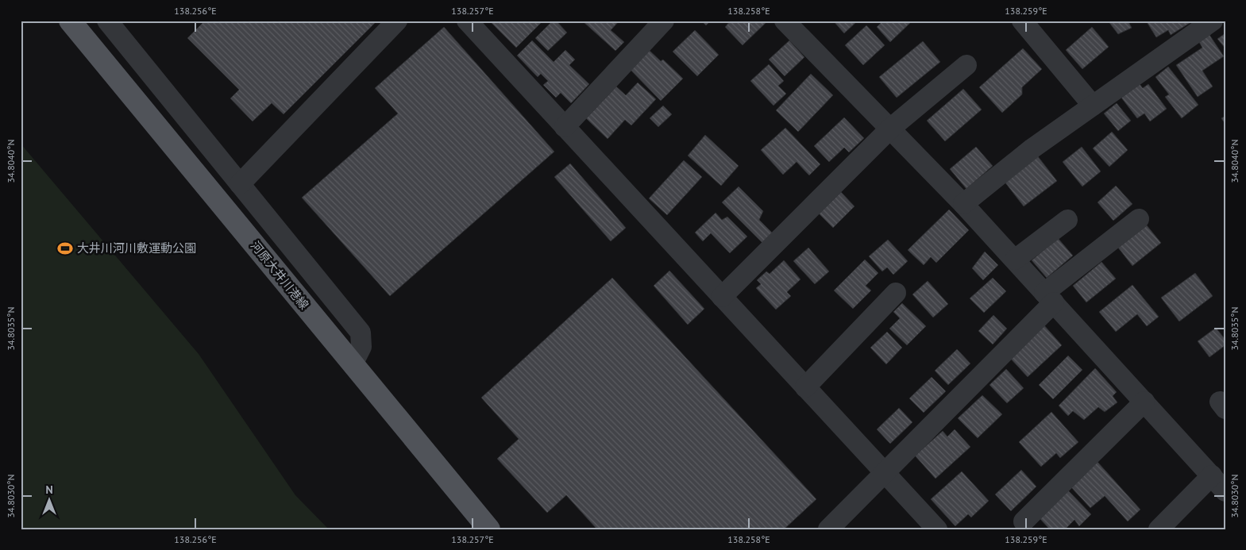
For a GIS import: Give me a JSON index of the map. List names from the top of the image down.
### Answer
{
  "streets": {
    "main road": ["河原大井川港線"]
  },
  "places": {
    "sports": ["大井川河川敷運動公園"]
  },
  "north": "top",
  "coordinates": [
    "138.256°E",
    "138.257°E",
    "138.258°E",
    "138.259°E",
    "34.8040°N",
    "34.8035°N",
    "34.8030°N"
  ]
}
